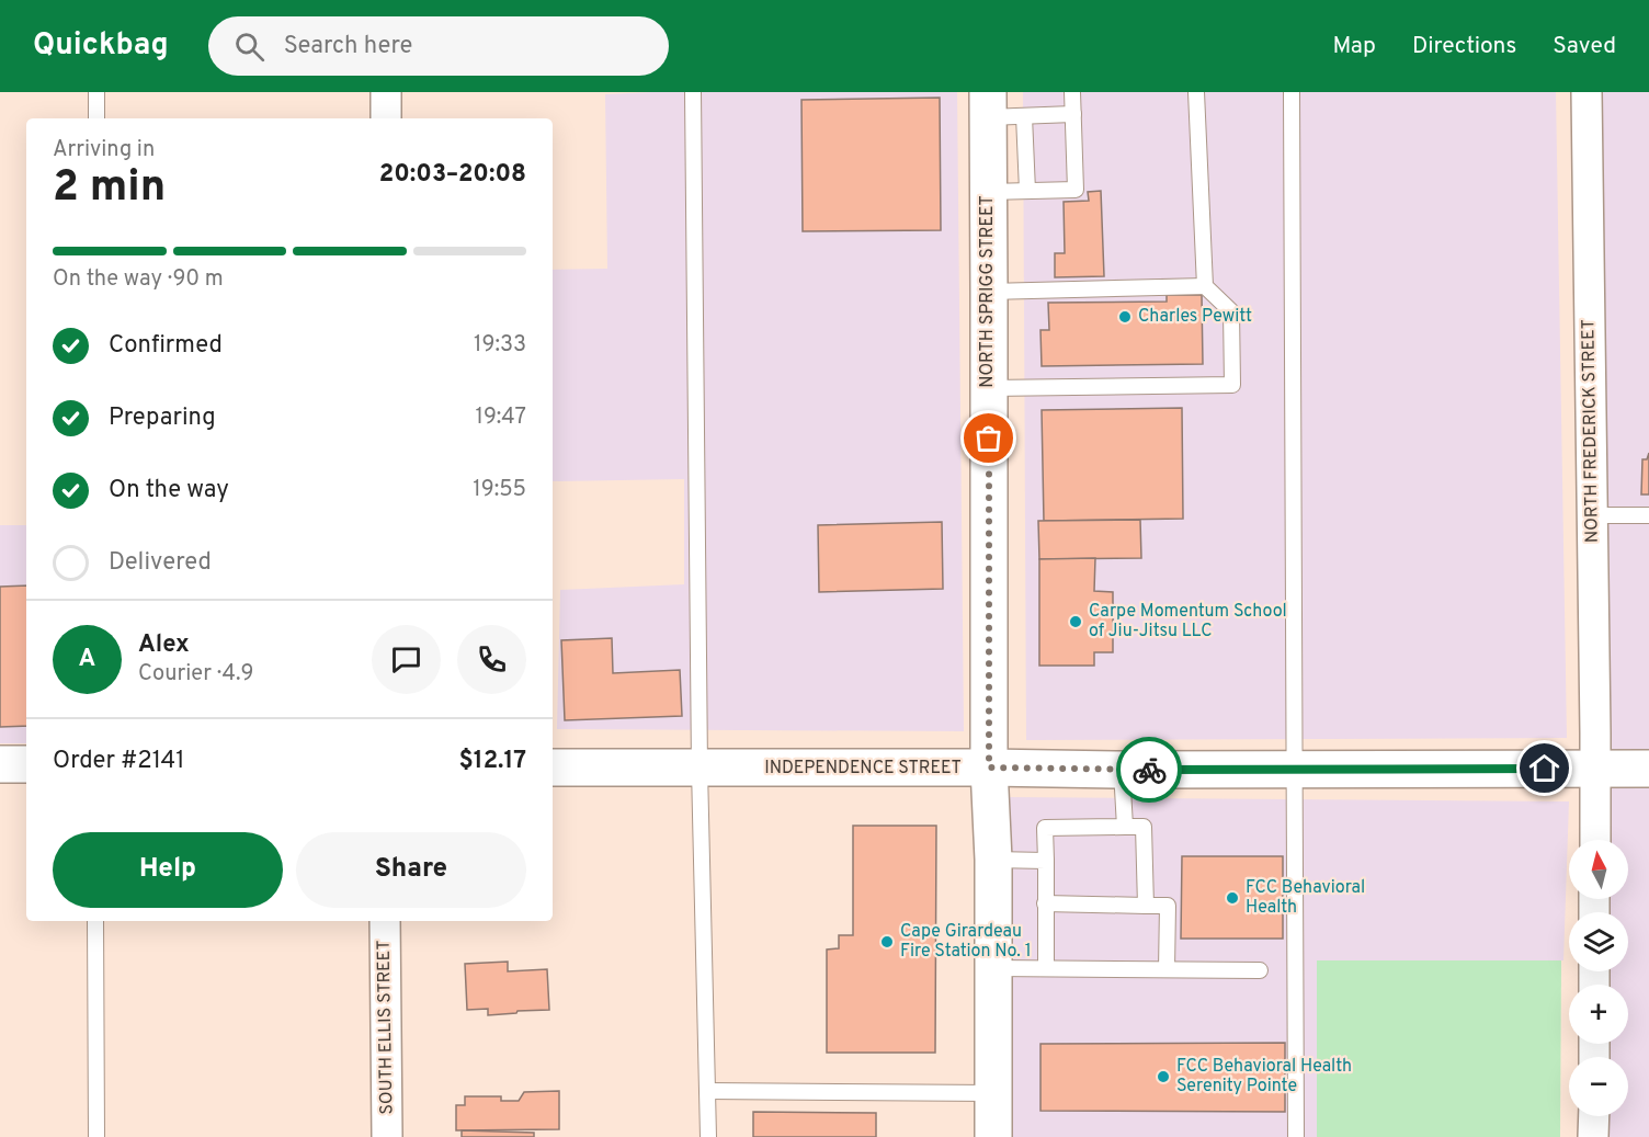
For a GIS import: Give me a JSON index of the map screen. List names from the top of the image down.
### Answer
{
  "streets": {
    "street": [
      "NORTH SPRIGG STREET",
      "NORTH FREDERICK STREET",
      "INDEPENDENCE STREET",
      "SOUTH ELLIS STREET"
    ]
  },
  "crossings": [
    ["NORTH SPRIGG STREET", "INDEPENDENCE STREET"],
    ["NORTH FREDERICK STREET", "INDEPENDENCE STREET"]
  ],
  "places": [
    "Charles Pewitt",
    "Carpe Momentum School of Jiu-Jitsu LLC",
    "FCC Behavioral Health",
    "Cape Girardeau Fire Station No. 1",
    "FCC Behavioral Health Serenity Pointe"
  ],
  "north": "top",
  "page": {
    "header": "Quickbag",
    "search": "Search here",
    "nav": ["Map", "Directions", "Saved"],
    "heading": ["2 min", "Arriving in", "20:03–20:08"],
    "panel": [
      "Alex",
      "Courier · 4.9",
      "Order #2141",
      "$12.17"
    ],
    "bar": "On the way · 90 m",
    "list": [
      ["Confirmed", "19:33"],
      ["Preparing", "19:47"],
      ["On the way", "19:55"],
      "Delivered"
    ],
    "round": "A",
    "buttons": ["Help", "Share"],
    "map_buttons": ["+", "−"]
  }
}
